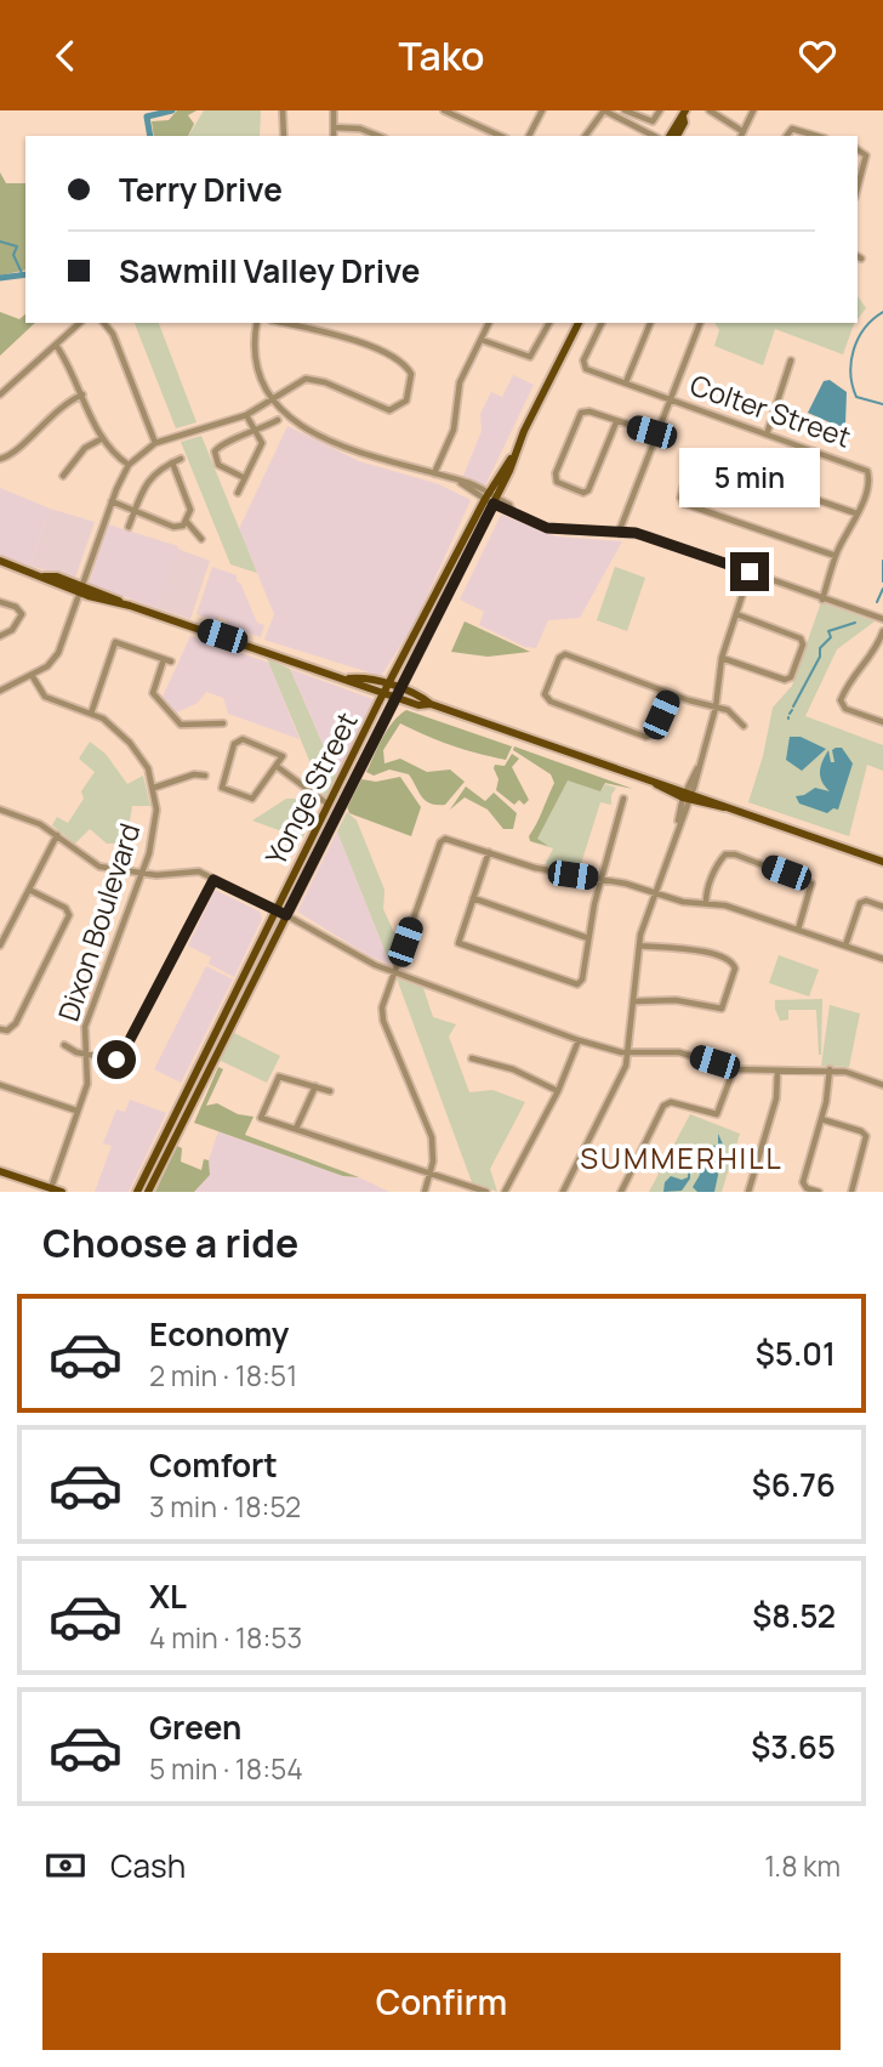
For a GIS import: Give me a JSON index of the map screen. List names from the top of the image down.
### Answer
{
  "streets": {
    "main road": ["Yonge Street"],
    "street": ["Colter Street", "Dixon Boulevard"]
  },
  "districts": ["SUMMERHILL"],
  "page": {
    "header": "Tako",
    "banner": ["Terry Drive", "Sawmill Valley Drive"],
    "bubble": "5 min",
    "heading": "Choose a ride",
    "list": [
      {
        "name": "Economy",
        "note": "2 min · 18:51",
        "value": "$5.01"
      },
      {
        "name": "Comfort",
        "note": "3 min · 18:52",
        "value": "$6.76"
      },
      {
        "name": "XL",
        "note": "4 min · 18:53",
        "value": "$8.52"
      },
      {
        "name": "Green",
        "note": "5 min · 18:54",
        "value": "$3.65"
      }
    ],
    "pay": ["Cash", "1.8 km"],
    "buttons": "Confirm"
  }
}
